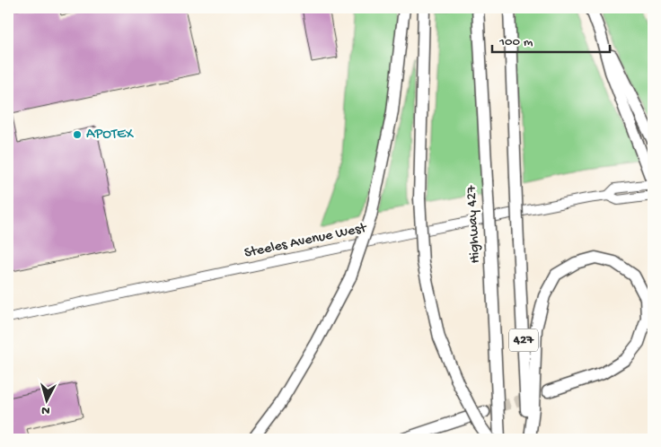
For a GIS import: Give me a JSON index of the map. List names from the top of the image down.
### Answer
{
  "streets": {
    "highway": ["Highway 427", "427"],
    "main road": ["Steeles Avenue West"]
  },
  "places": ["APOTEX"],
  "scale_bar": "100 m",
  "north": "bottom"
}
